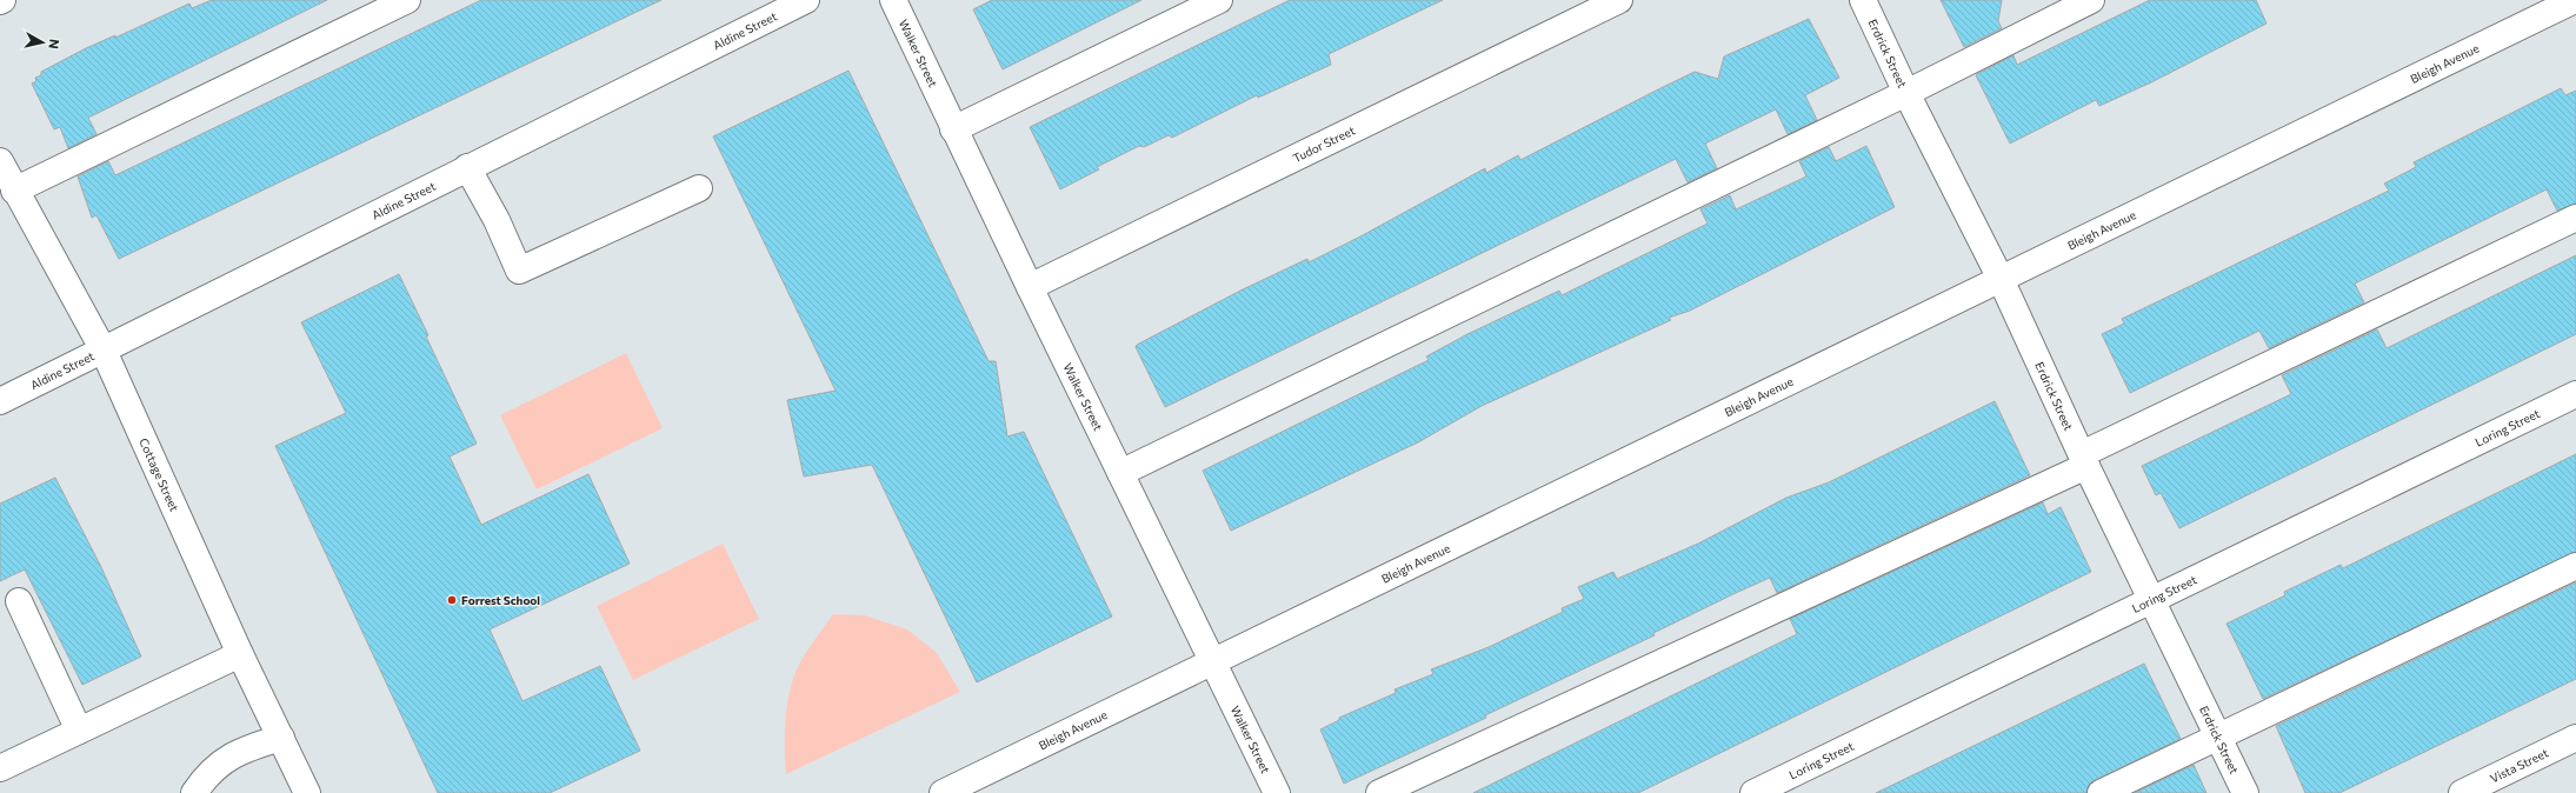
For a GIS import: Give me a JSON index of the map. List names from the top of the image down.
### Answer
{
  "streets": {
    "street": [
      "Aldine Street",
      "Erdrick Street",
      "Walker Street",
      "Bleigh Avenue",
      "Tudor Street",
      "Loring Street",
      "Cottage Street",
      "Vista Street"
    ]
  },
  "crossings": [
    ["Aldine Street", "Cottage Street"],
    ["Erdrick Street", "Bleigh Avenue"],
    ["Erdrick Street", "Loring Street"],
    ["Walker Street", "Bleigh Avenue"],
    ["Walker Street", "Tudor Street"]
  ],
  "places": ["Forrest School"],
  "north": "right"
}
